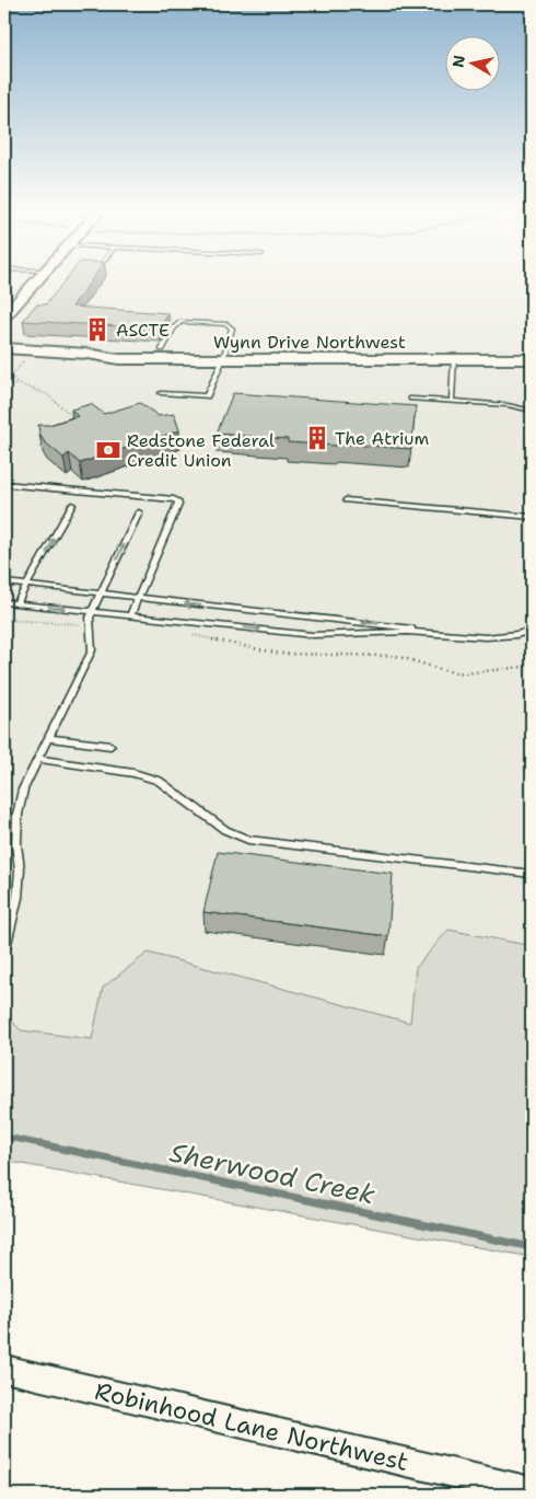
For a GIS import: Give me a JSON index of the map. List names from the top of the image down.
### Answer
{
  "streets": {
    "street": ["Wynn Drive Northwest", "Robinhood Lane Northwest"]
  },
  "water": ["Sherwood Creek"],
  "places": {
    "building": ["ASCTE", "The Atrium"],
    "bank": ["Redstone Federal Credit Union"]
  },
  "north": "left"
}
